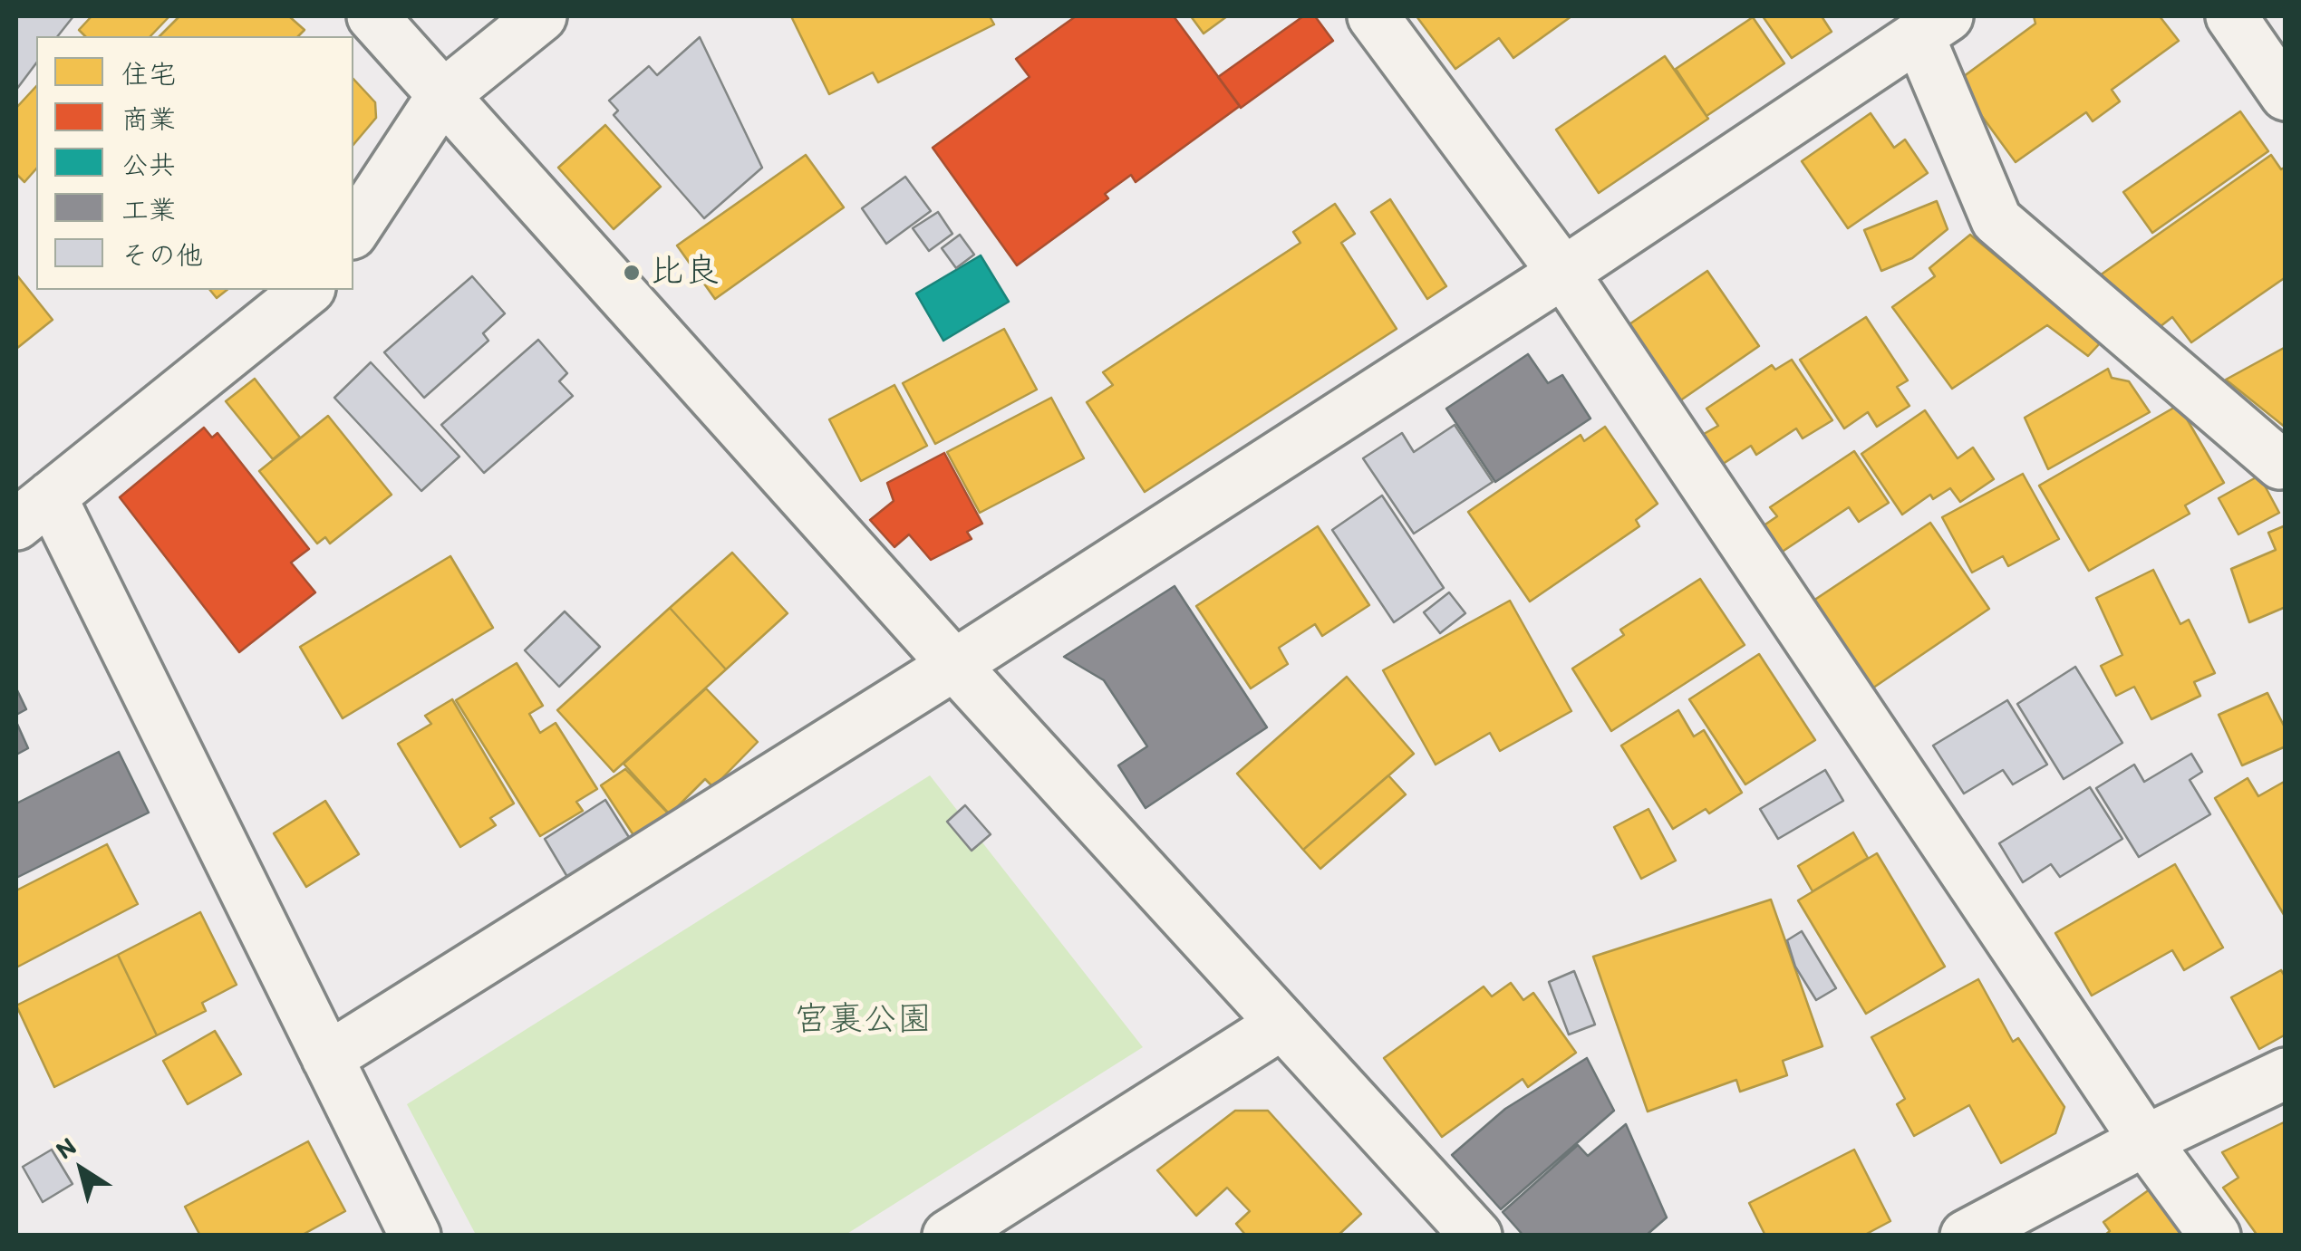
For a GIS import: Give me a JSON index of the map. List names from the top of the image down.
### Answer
{
  "parks": ["宮裏公園"],
  "places": ["比良"],
  "legend": [
    "住宅",
    "商業",
    "公共",
    "工業",
    "その他"
  ],
  "north": "top left"
}
